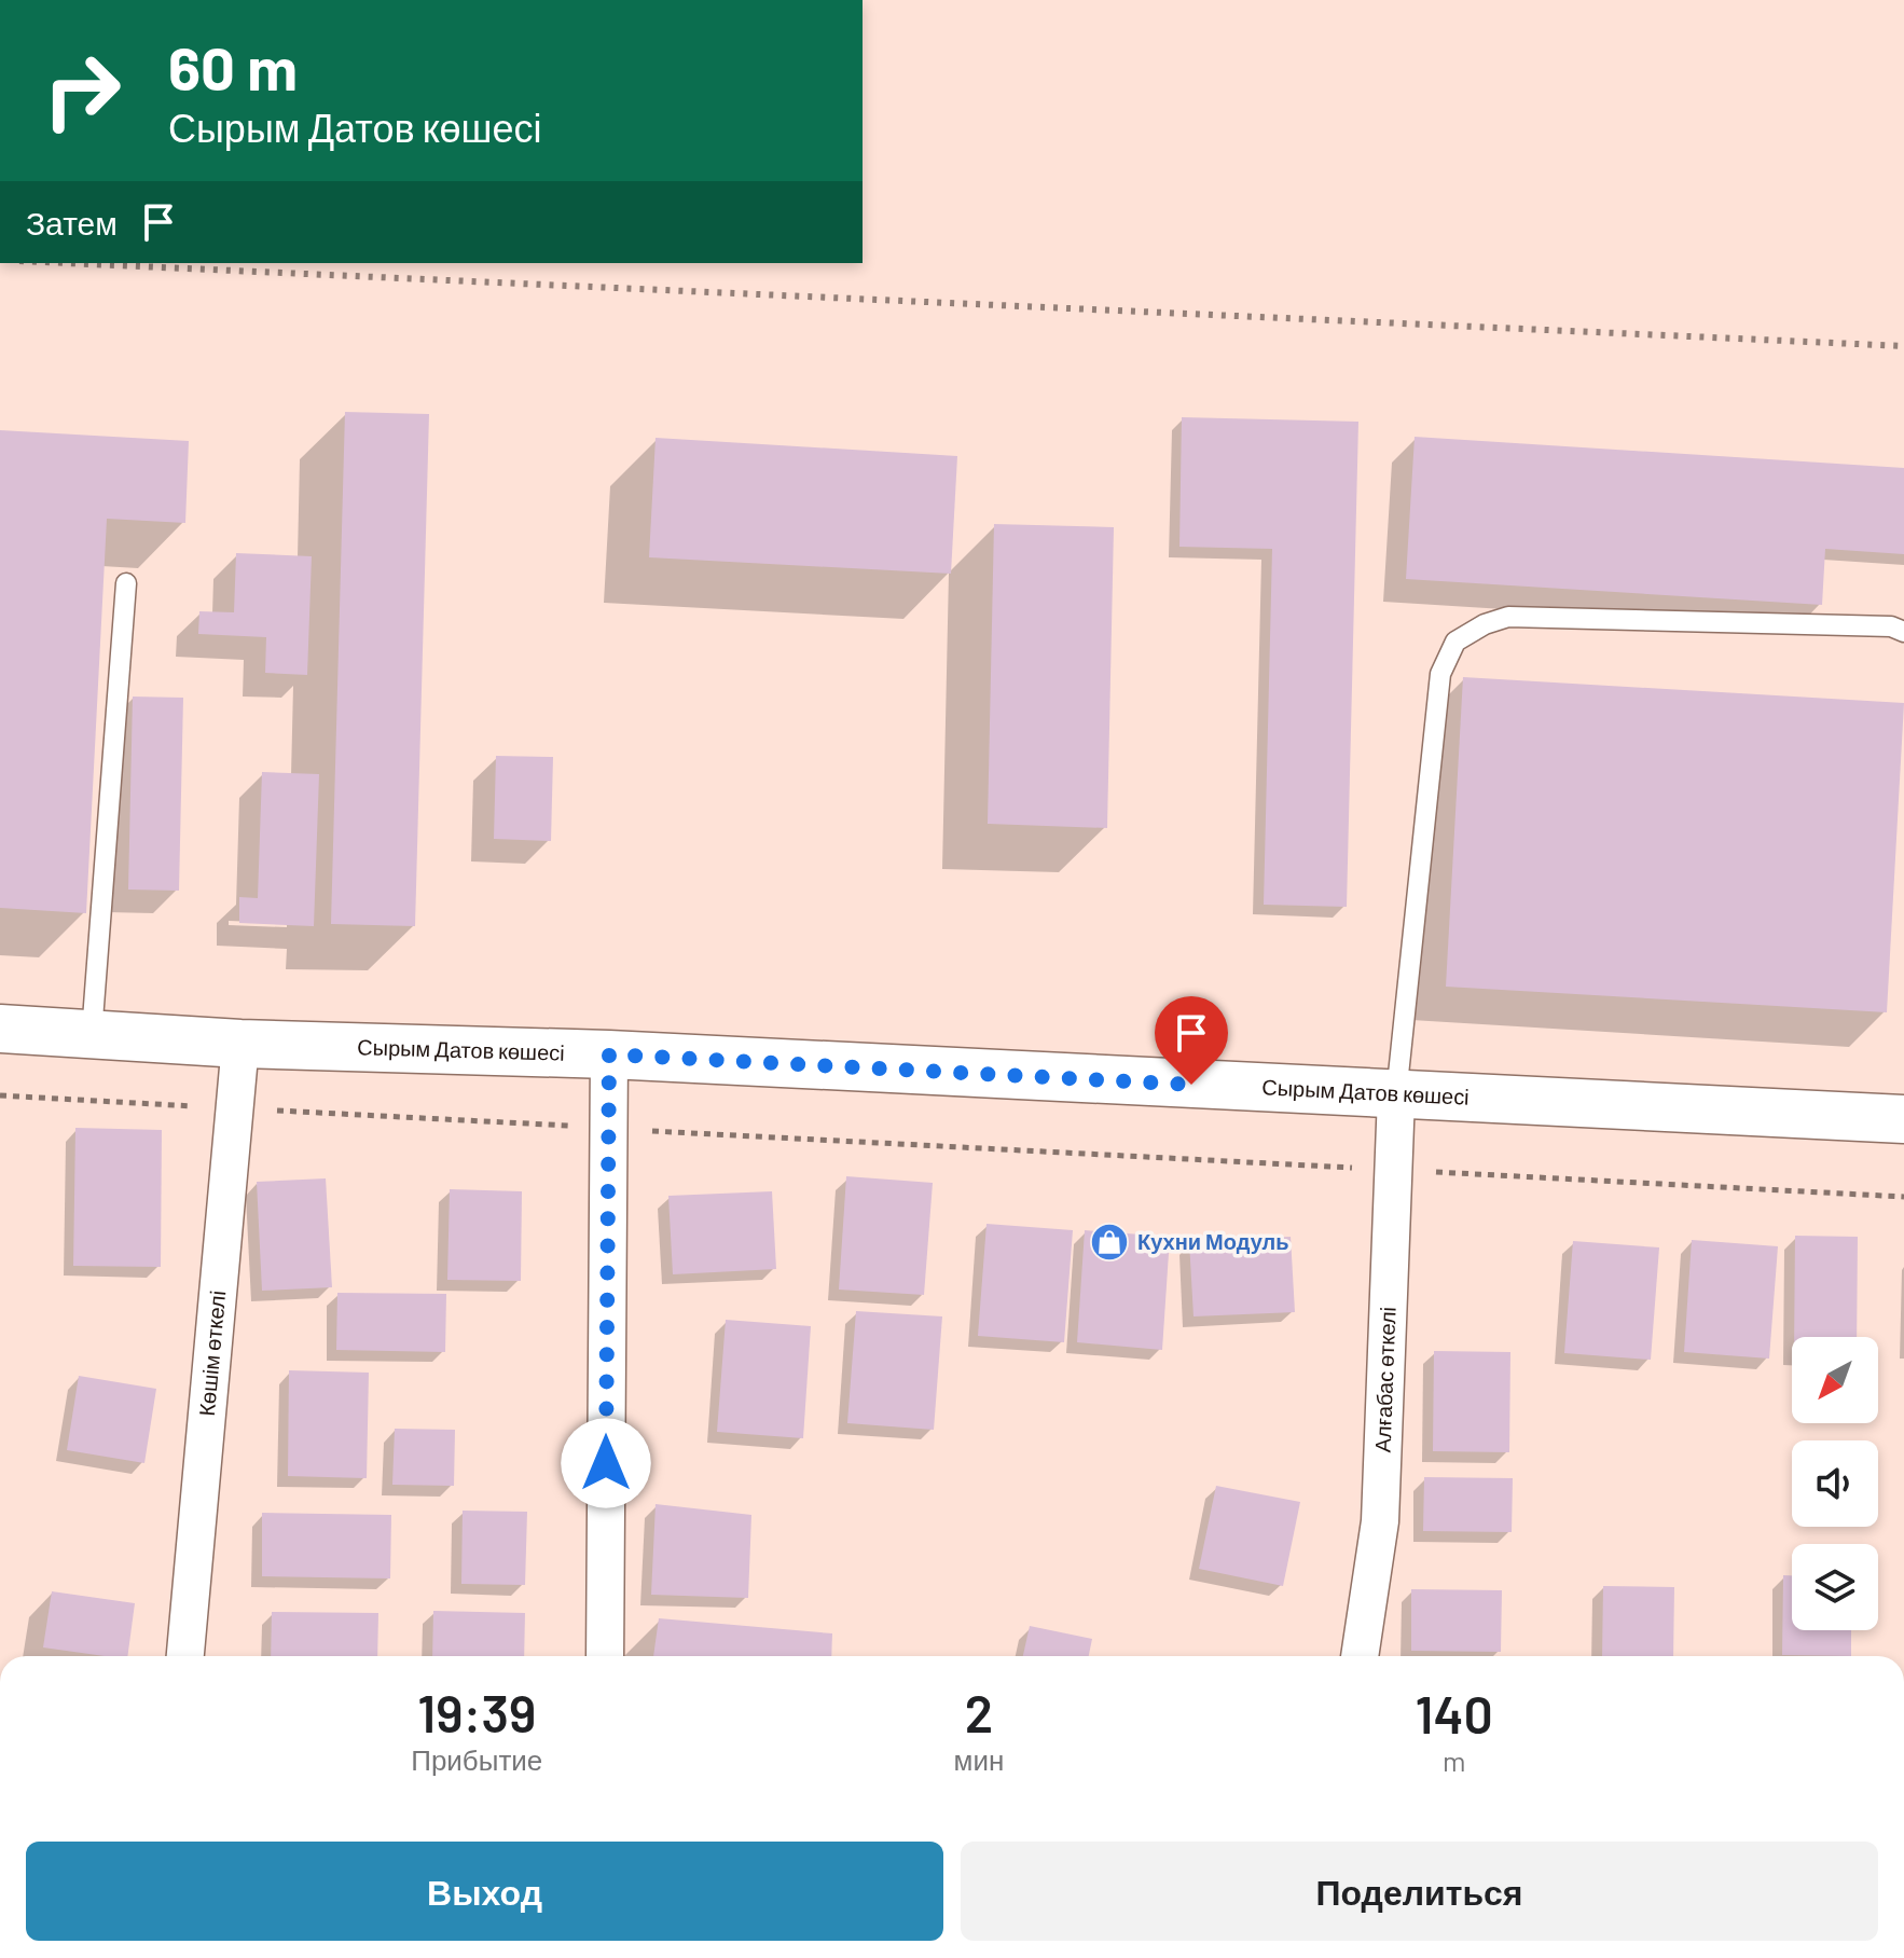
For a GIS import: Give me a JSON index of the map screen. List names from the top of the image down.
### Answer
{
  "streets": {
    "main road": ["Сырым Датов көшесі"],
    "street": ["Көшім өткелі", "Алғабас өткелі"]
  },
  "crossings": [
    ["Сырым Датов көшесі", "Көшім өткелі"],
    ["Сырым Датов көшесі", "Алғабас өткелі"]
  ],
  "places": {
    "shop": ["Кухни Модуль"]
  },
  "north": "bottom left",
  "page": {
    "turn": ["60 m", "Сырым Датов көшесі"],
    "then": "Затем",
    "eta": [
      "19:39",
      "Прибытие",
      "2",
      "мин",
      "140",
      "m"
    ],
    "buttons": ["Выход", "Поделиться"]
  }
}
